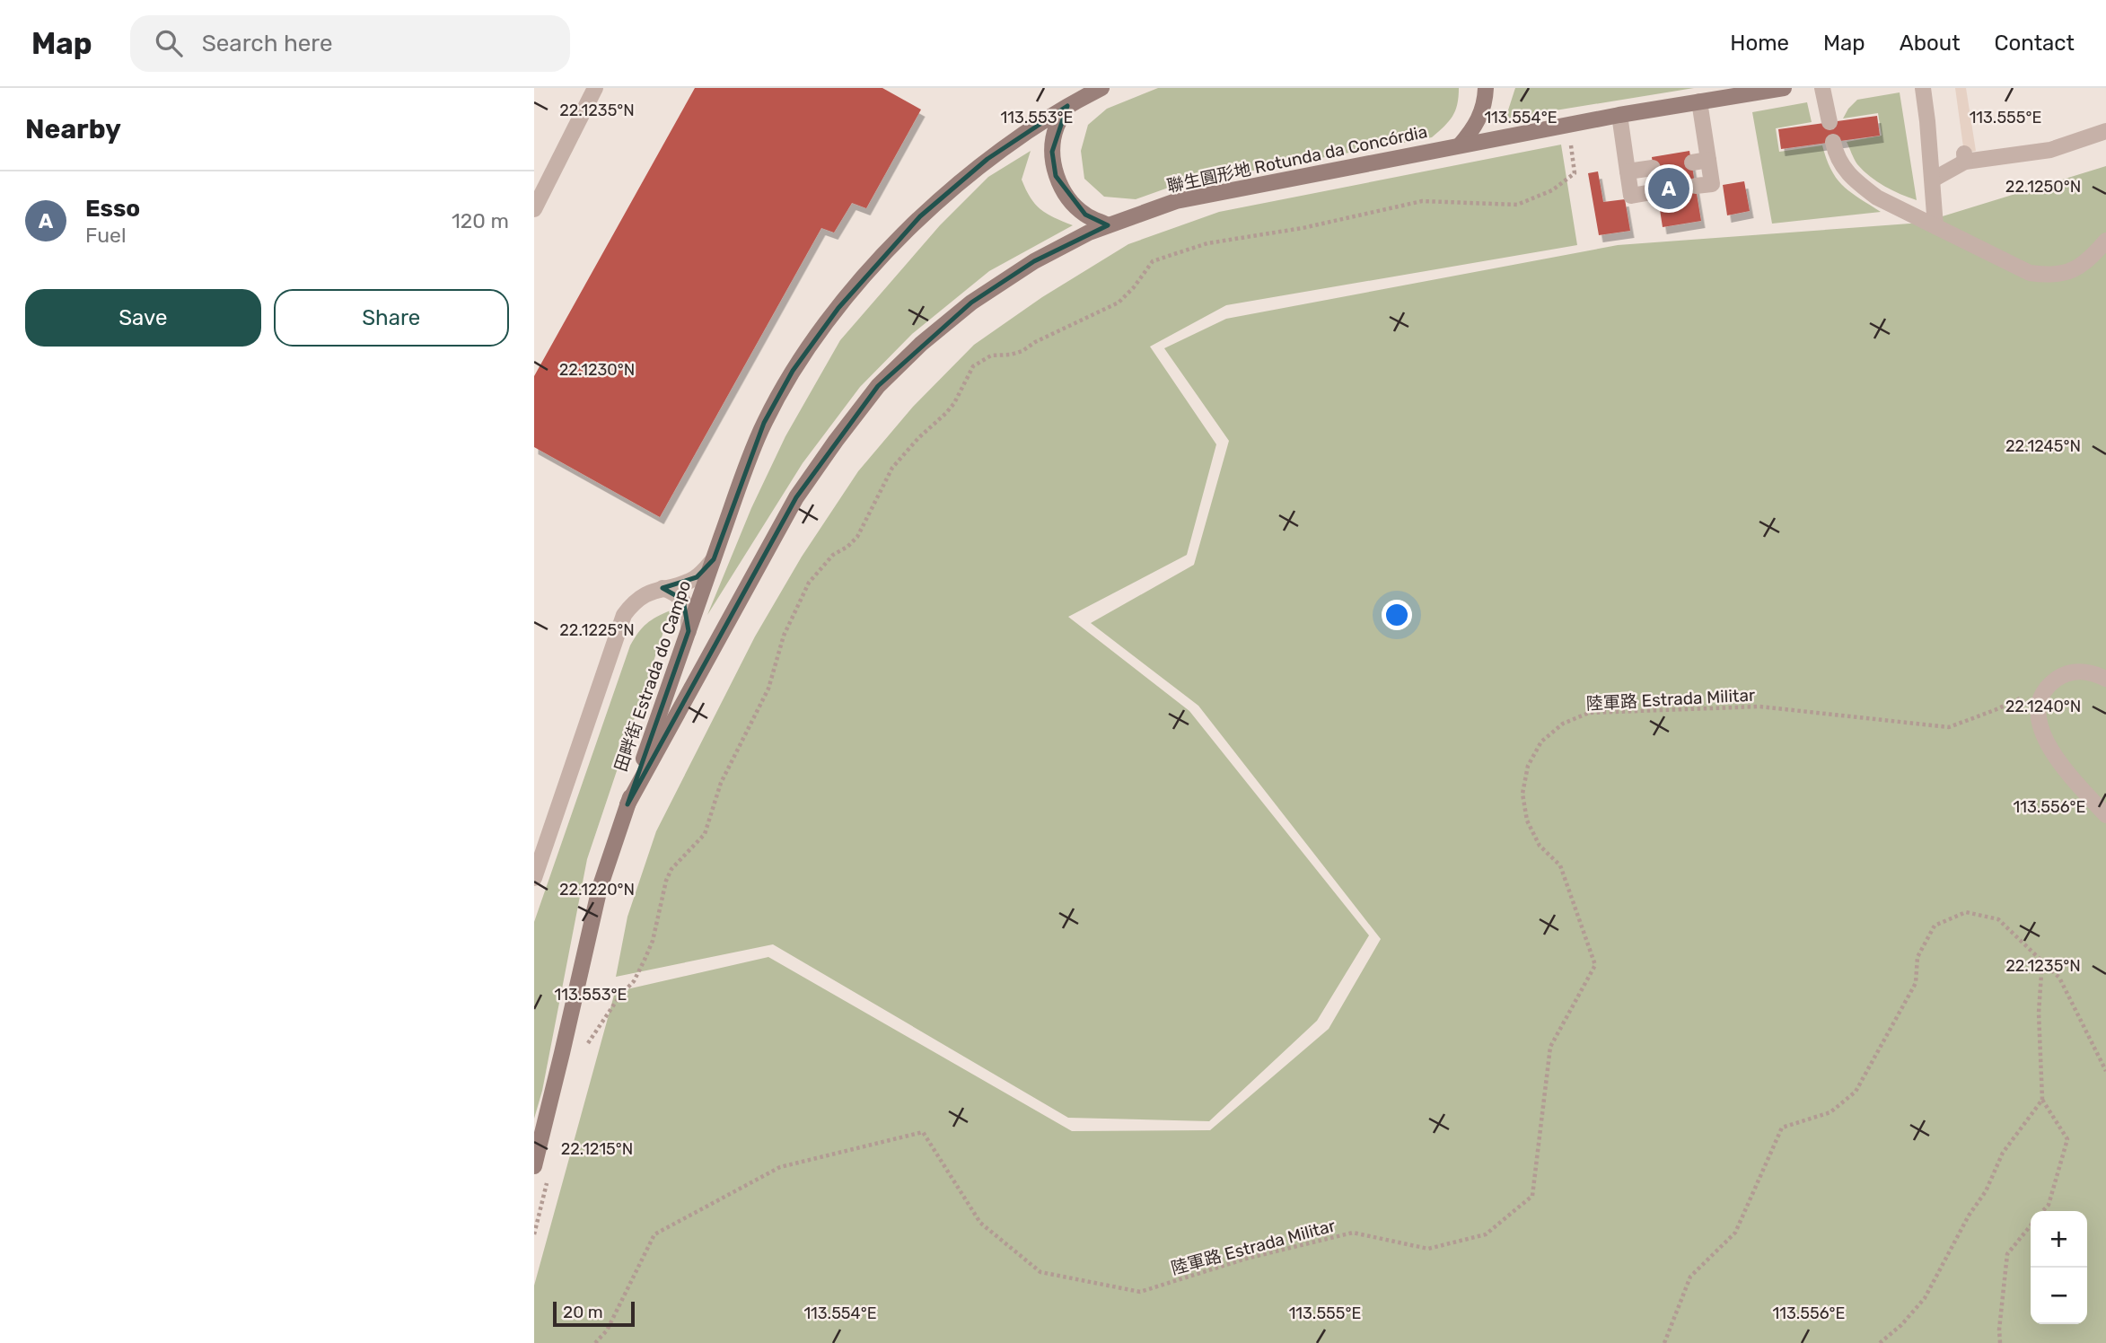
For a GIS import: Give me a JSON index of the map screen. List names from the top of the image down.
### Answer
{
  "streets": {
    "main road": ["聯生圓形地 Rotunda da Concórdia", "田畔街 Estrada do Campo"],
    "path": ["陸軍路 Estrada Militar"]
  },
  "crossings": [
    ["聯生圓形地 Rotunda da Concórdia", "田畔街 Estrada do Campo"]
  ],
  "scale_bar": "20 m",
  "page": {
    "header": "Map",
    "search": "Search here",
    "nav": [
      "Home",
      "Map",
      "About",
      "Contact"
    ],
    "heading": "Nearby",
    "pins": "A",
    "list": [
      {
        "mark": "A",
        "name": "Esso",
        "note": "Fuel",
        "value": "120 m"
      }
    ],
    "buttons": ["Save", "Share"],
    "map_buttons": ["+", "−"],
    "scale": "20 m"
  },
  "coordinates": [
    "22.1235°N",
    "113.553°E",
    "113.554°E",
    "113.555°E",
    "22.1250°N",
    "22.1230°N",
    "22.1245°N",
    "22.1225°N",
    "22.1240°N",
    "113.556°E",
    "22.1220°N",
    "22.1215°N"
  ]
}
